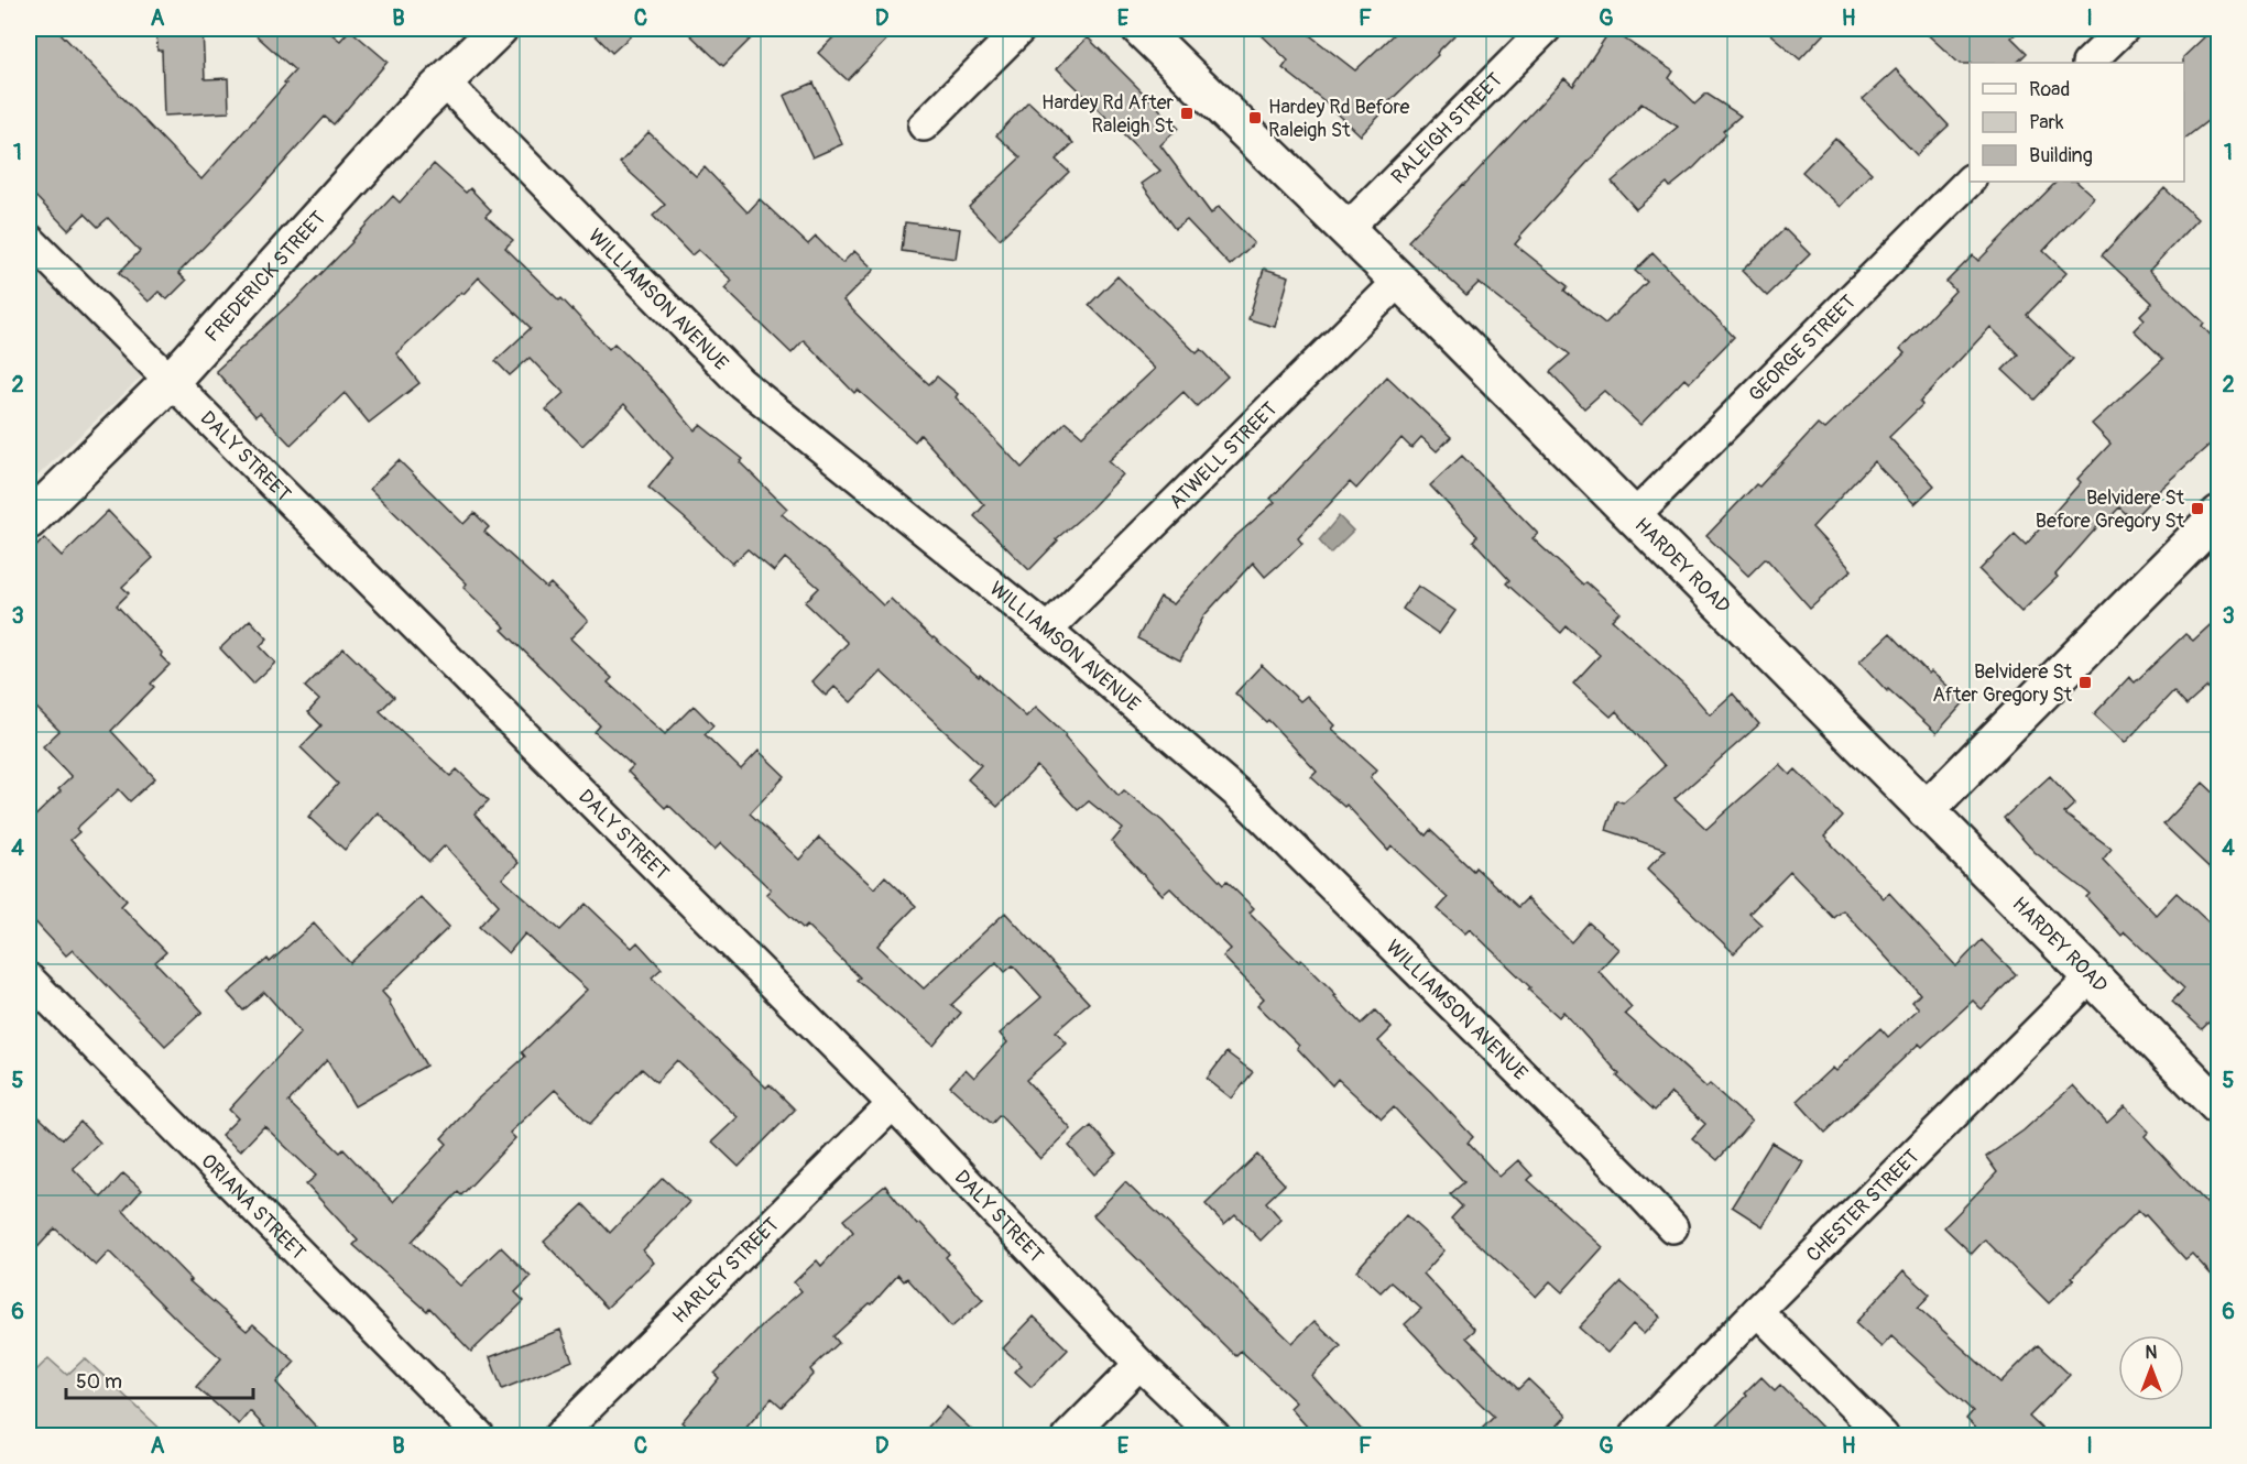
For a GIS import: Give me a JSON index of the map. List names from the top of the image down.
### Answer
{
  "streets": {
    "main road": ["FREDERICK STREET", "HARDEY ROAD"],
    "street": [
      "RALEIGH STREET",
      "WILLIAMSON AVENUE",
      "GEORGE STREET",
      "ATWELL STREET",
      "DALY STREET",
      "CHESTER STREET",
      "ORIANA STREET",
      "HARLEY STREET"
    ]
  },
  "crossings": [
    ["RALEIGH STREET", "HARDEY ROAD"],
    ["FREDERICK STREET", "WILLIAMSON AVENUE"],
    ["FREDERICK STREET", "DALY STREET"],
    ["WILLIAMSON AVENUE", "ATWELL STREET"],
    ["GEORGE STREET", "HARDEY ROAD"],
    ["ATWELL STREET", "HARDEY ROAD"],
    ["DALY STREET", "HARLEY STREET"],
    ["HARDEY ROAD", "CHESTER STREET"]
  ],
  "places": {
    "transit": [
      "Hardey Rd After Raleigh St",
      "Hardey Rd Before Raleigh St",
      "Belvidere St Before Gregory St",
      "Belvidere St After Gregory St"
    ]
  },
  "legend": ["Road", "Park", "Building"],
  "scale_bar": "50 m",
  "north": "top",
  "grid": {
    "columns": [
      "A",
      "B",
      "C",
      "D",
      "E",
      "F",
      "G",
      "H",
      "I"
    ],
    "rows": [
      "1",
      "2",
      "3",
      "4",
      "5",
      "6"
    ]
  }
}
